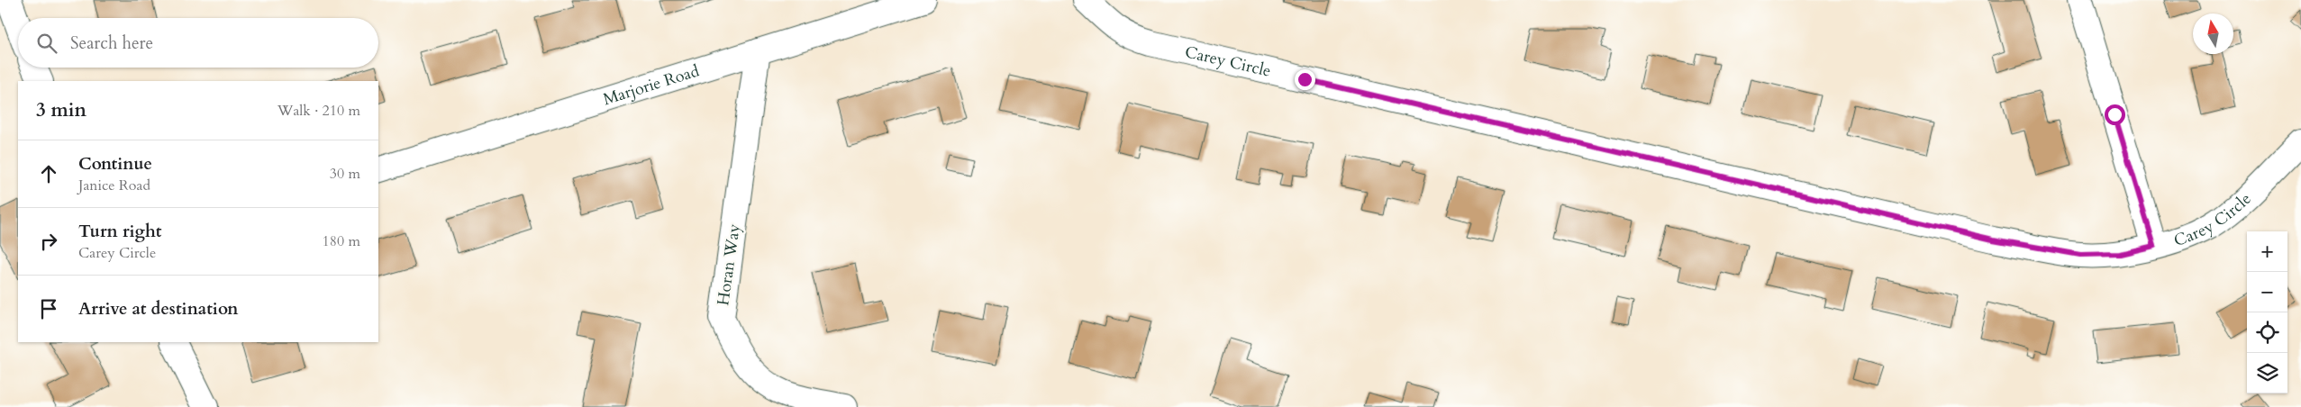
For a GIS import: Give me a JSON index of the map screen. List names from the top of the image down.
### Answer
{
  "streets": {
    "street": ["Carey Circle", "Marjorie Road", "Horan Way"]
  },
  "crossings": [
    ["Marjorie Road", "Horan Way"]
  ],
  "north": "top",
  "page": {
    "search": "Search here",
    "heading": ["3 min", "Walk · 210 m"],
    "list": [
      ["Continue", "Janice Road", "30 m"],
      ["Turn right", "Carey Circle", "180 m"],
      "Arrive at destination"
    ],
    "map_buttons": ["+", "−"]
  }
}
